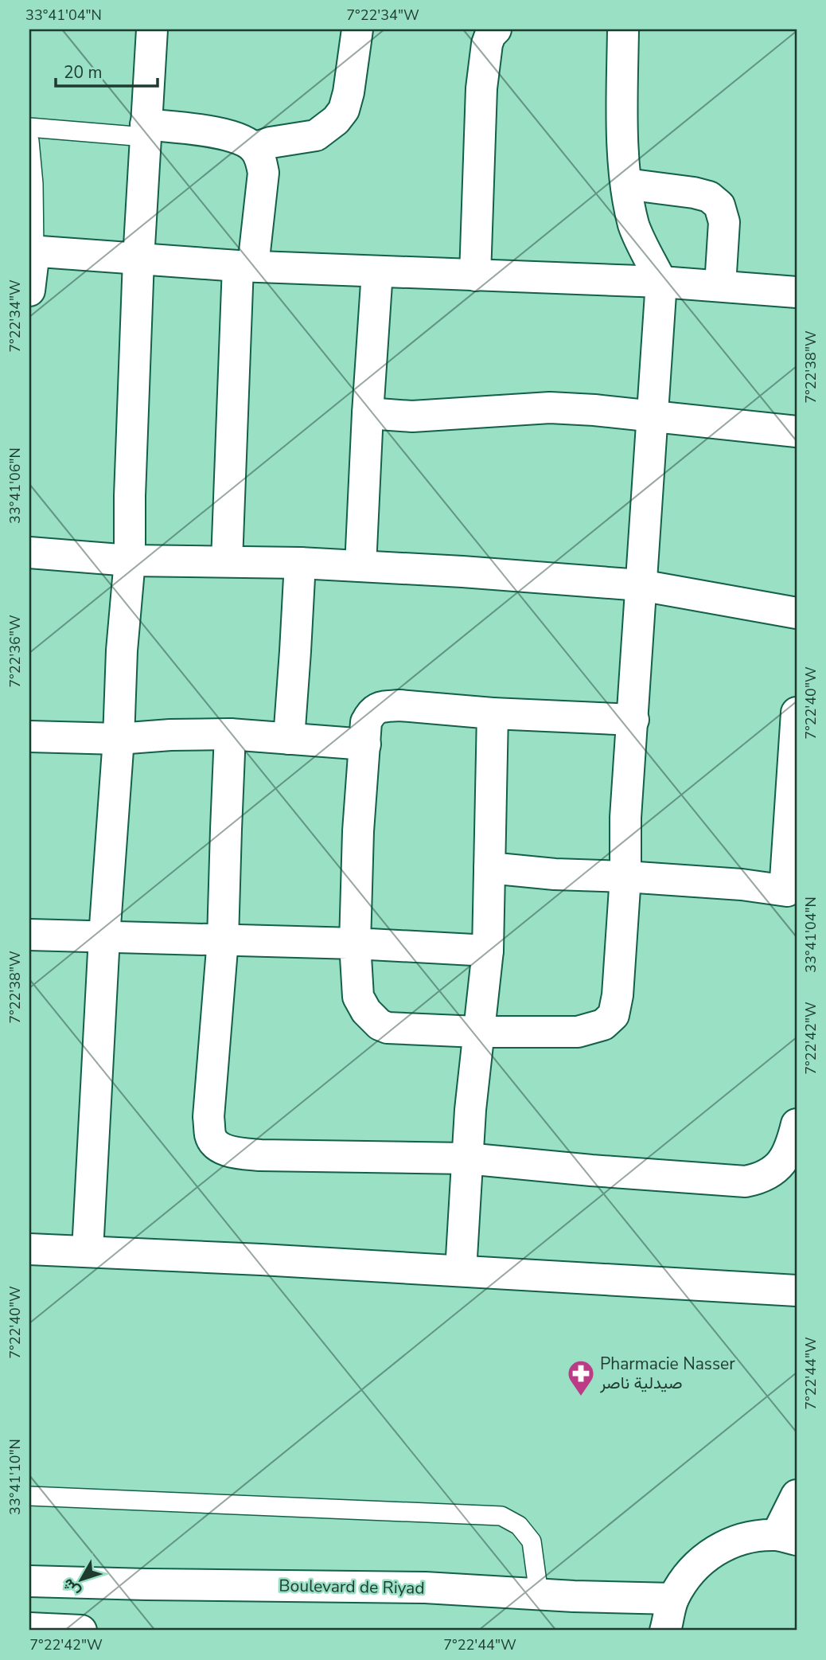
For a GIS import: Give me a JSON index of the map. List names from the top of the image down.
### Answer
{
  "streets": {
    "street": ["Boulevard de Riyad"]
  },
  "places": {
    "pharmacy": ["Pharmacie Nasser صيدلية ناصر"]
  },
  "scale_bar": "20 m",
  "north": "bottom left",
  "coordinates": [
    "33°41'04\"N",
    "7°22'34\"W",
    "7°22'38\"W",
    "33°41'06\"N",
    "7°22'36\"W",
    "7°22'40\"W",
    "7°22'42\"W",
    "7°22'44\"W",
    "33°41'10\"N"
  ]
}
